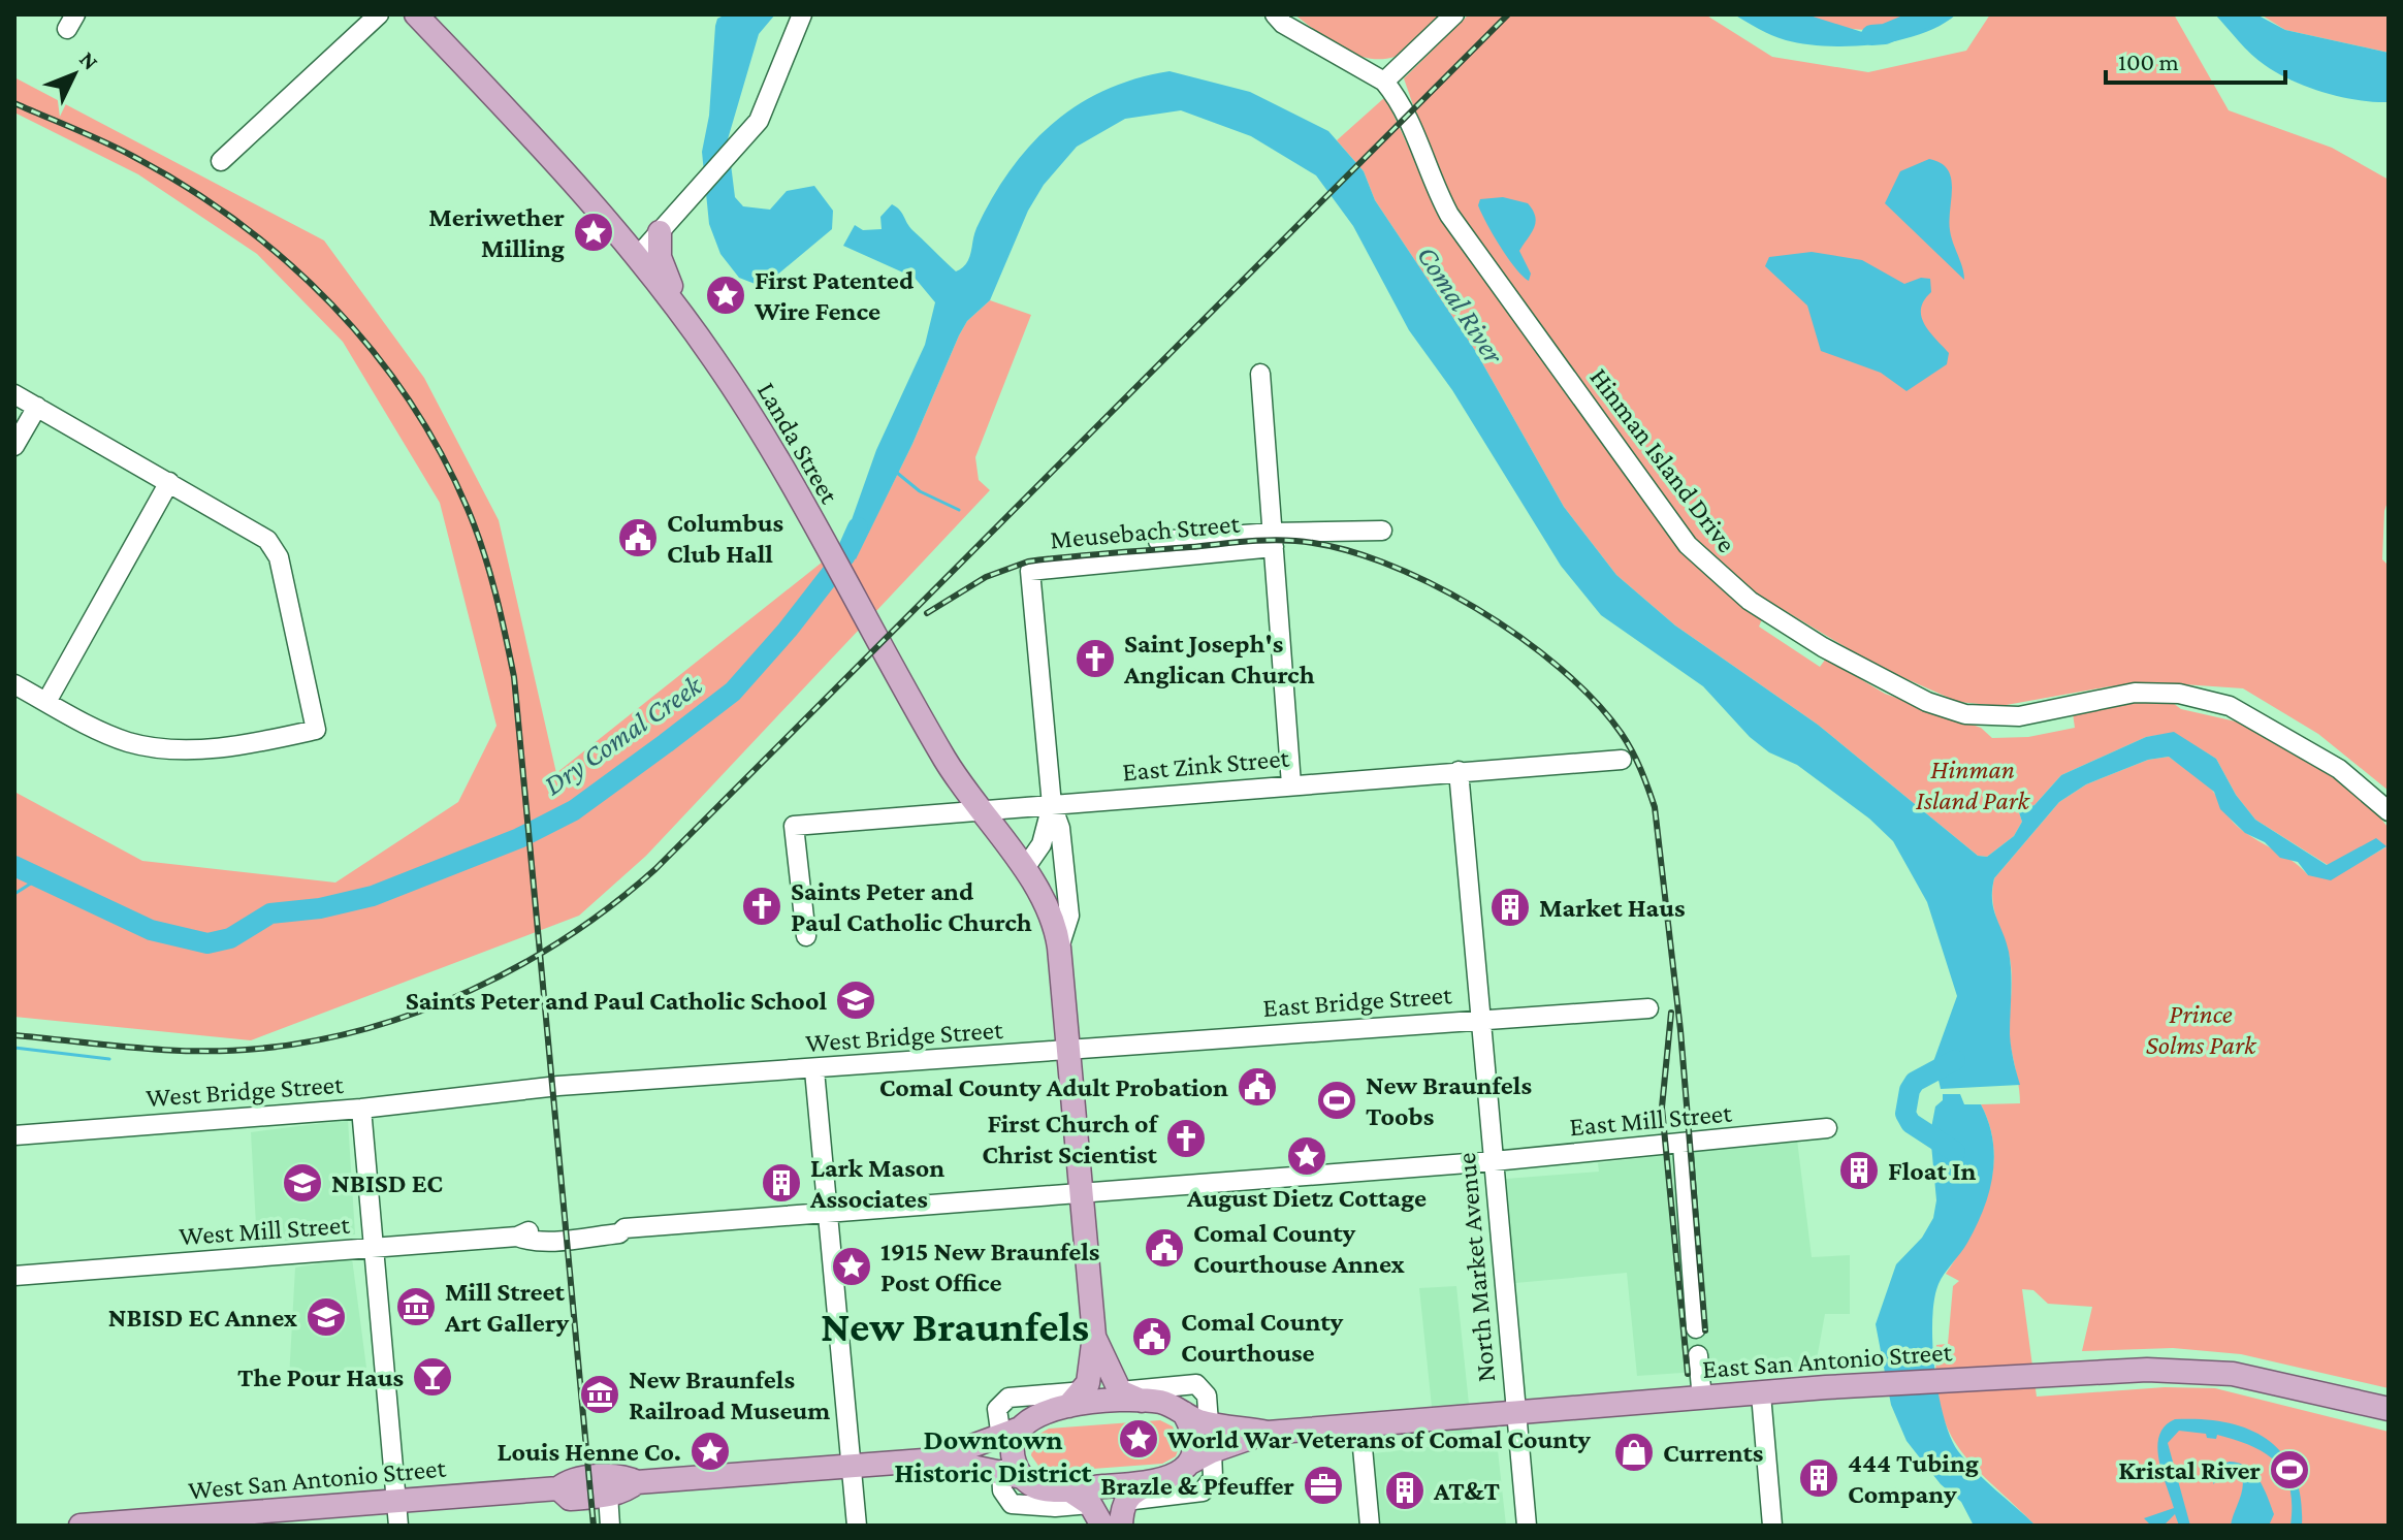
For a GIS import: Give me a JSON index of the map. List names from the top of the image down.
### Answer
{
  "streets": {
    "main road": ["Landa Street", "East San Antonio Street", "West San Antonio Street"],
    "street": [
      "Hinman Island Drive",
      "Meusebach Street",
      "East Zink Street",
      "East Bridge Street",
      "West Bridge Street",
      "East Mill Street",
      "West Mill Street",
      "North Market Avenue"
    ]
  },
  "crossings": [
    ["Landa Street", "East Zink Street"],
    ["Landa Street", "East Bridge Street"],
    ["Landa Street", "West Bridge Street"],
    ["Landa Street", "East Mill Street"],
    ["Landa Street", "West Mill Street"],
    ["Meusebach Street", "East Zink Street"],
    ["East Zink Street", "North Market Avenue"],
    ["East Bridge Street", "West Bridge Street"],
    ["East Bridge Street", "North Market Avenue"],
    ["East Mill Street", "West Mill Street"],
    ["East Mill Street", "North Market Avenue"],
    ["North Market Avenue", "East San Antonio Street"],
    ["East San Antonio Street", "West San Antonio Street"]
  ],
  "districts": ["New Braunfels", "Downtown Historic District"],
  "water": ["Comal River", "Dry Comal Creek"],
  "parks": ["Hinman Island Park", "Prince Solms Park"],
  "places": {
    "place": [
      "Meriwether Milling",
      "First Patented Wire Fence",
      "August Dietz Cottage",
      "1915 New Braunfels Post Office",
      "World War Veterans of Comal County",
      "Louis Henne Co."
    ],
    "public building": [
      "Columbus Club Hall",
      "Comal County Adult Probation",
      "Comal County Courthouse Annex",
      "Comal County Courthouse"
    ],
    "church": ["Saint Joseph's Anglican Church", "Saints Peter and Paul Catholic Church", "First Church of Christ Scientist"],
    "building": [
      "Market Haus",
      "Float In",
      "Lark Mason Associates",
      "444 Tubing Company",
      "AT&T"
    ],
    "school or university": ["Saints Peter and Paul Catholic School", "NBISD EC", "NBISD EC Annex"],
    "sports": ["New Braunfels Toobs", "Kristal River"],
    "museum": ["Mill Street Art Gallery", "New Braunfels Railroad Museum"],
    "bar": ["The Pour Haus"],
    "shop": ["Currents"],
    "office": ["Brazle & Pfeuffer"]
  },
  "scale_bar": "100 m",
  "north": "top right"
}
